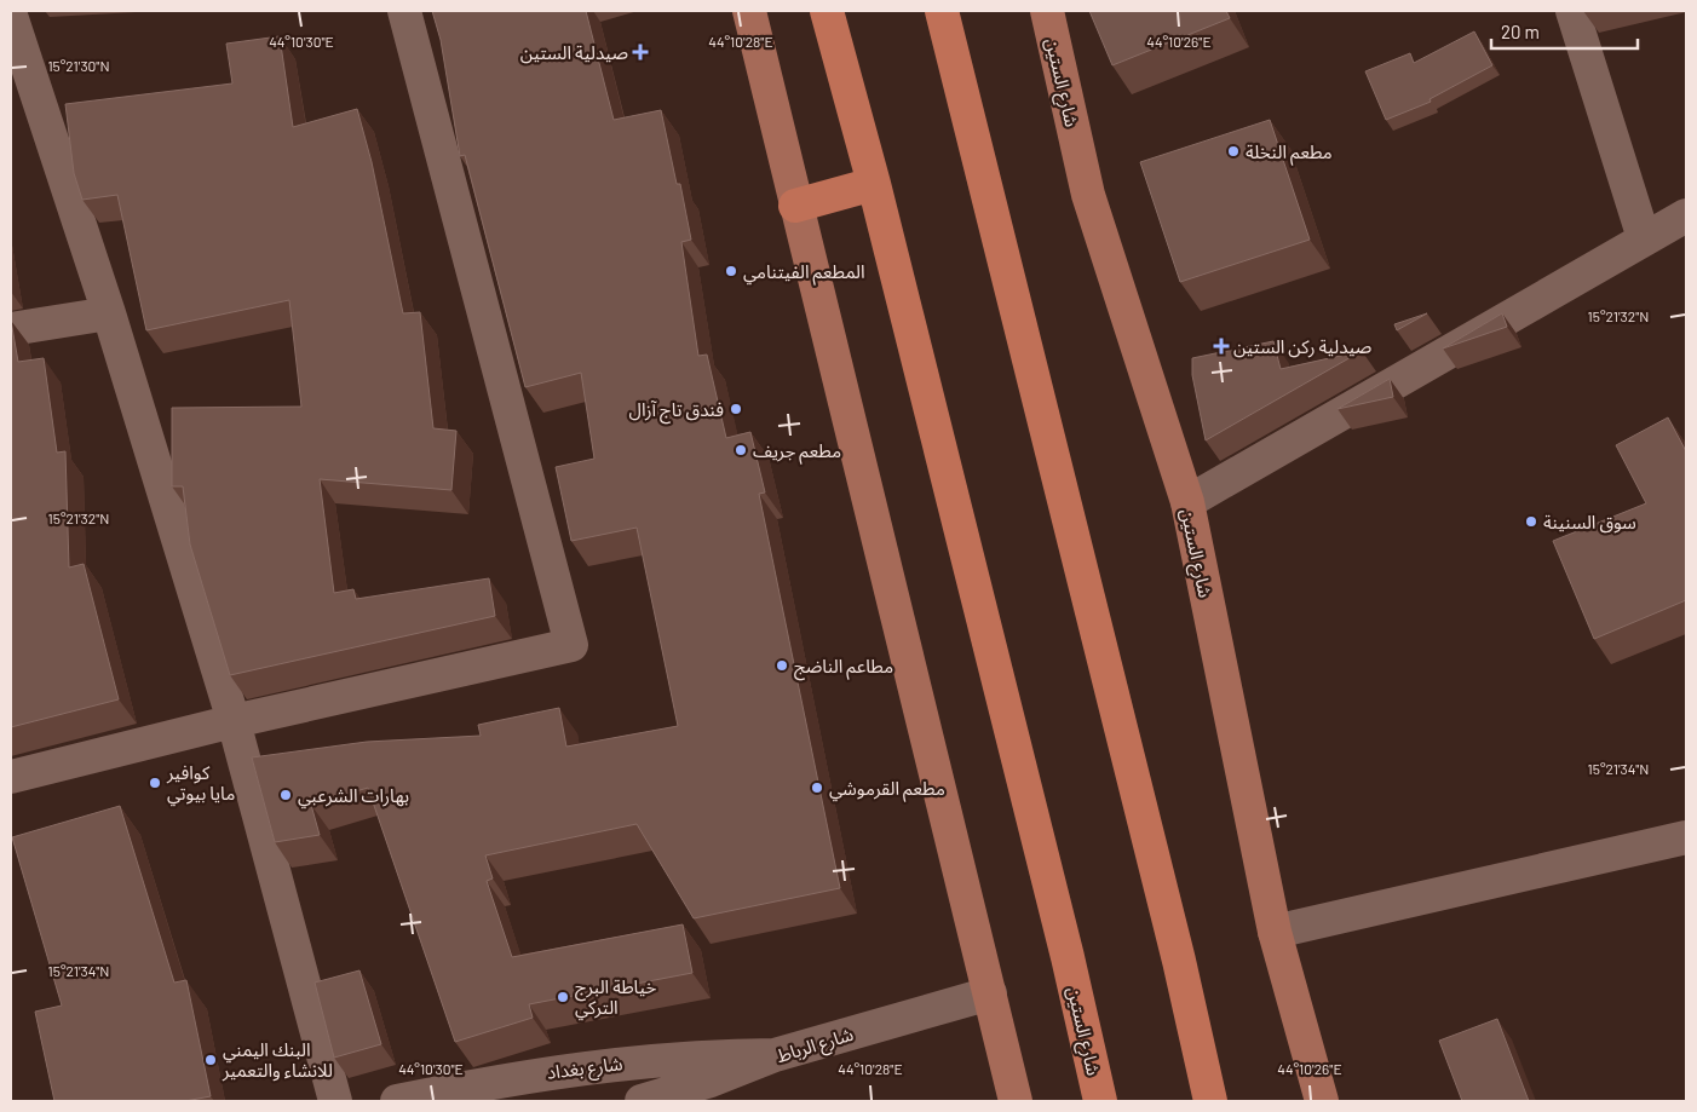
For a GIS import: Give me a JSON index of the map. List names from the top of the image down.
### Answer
{
  "streets": {
    "highway": ["شارع الستين"],
    "street": ["شارع الرباط", "شارع بغداد"]
  },
  "crossings": [
    ["شارع الرباط", "شارع بغداد"]
  ],
  "places": {
    "health": ["صيدلية الستين", "صيدلية ركن الستين"],
    "other": [
      "مطعم النخلة",
      "المطعم الفيتنامي",
      "فندق تاج آزال",
      "مطعم جريف",
      "سوق السنينة",
      "مطاعم الناضج",
      "كوافير مايا بيوتي",
      "مطعم القرموشي",
      "بهارات الشرعبي",
      "خياطة البرج التركي",
      "البنك اليمني للانشاء والتعمير"
    ]
  },
  "scale_bar": "20 m",
  "coordinates": [
    "44°10'30\"E",
    "44°10'28\"E",
    "44°10'26\"E",
    "15°21'30\"N",
    "15°21'32\"N",
    "15°21'34\"N"
  ]
}
